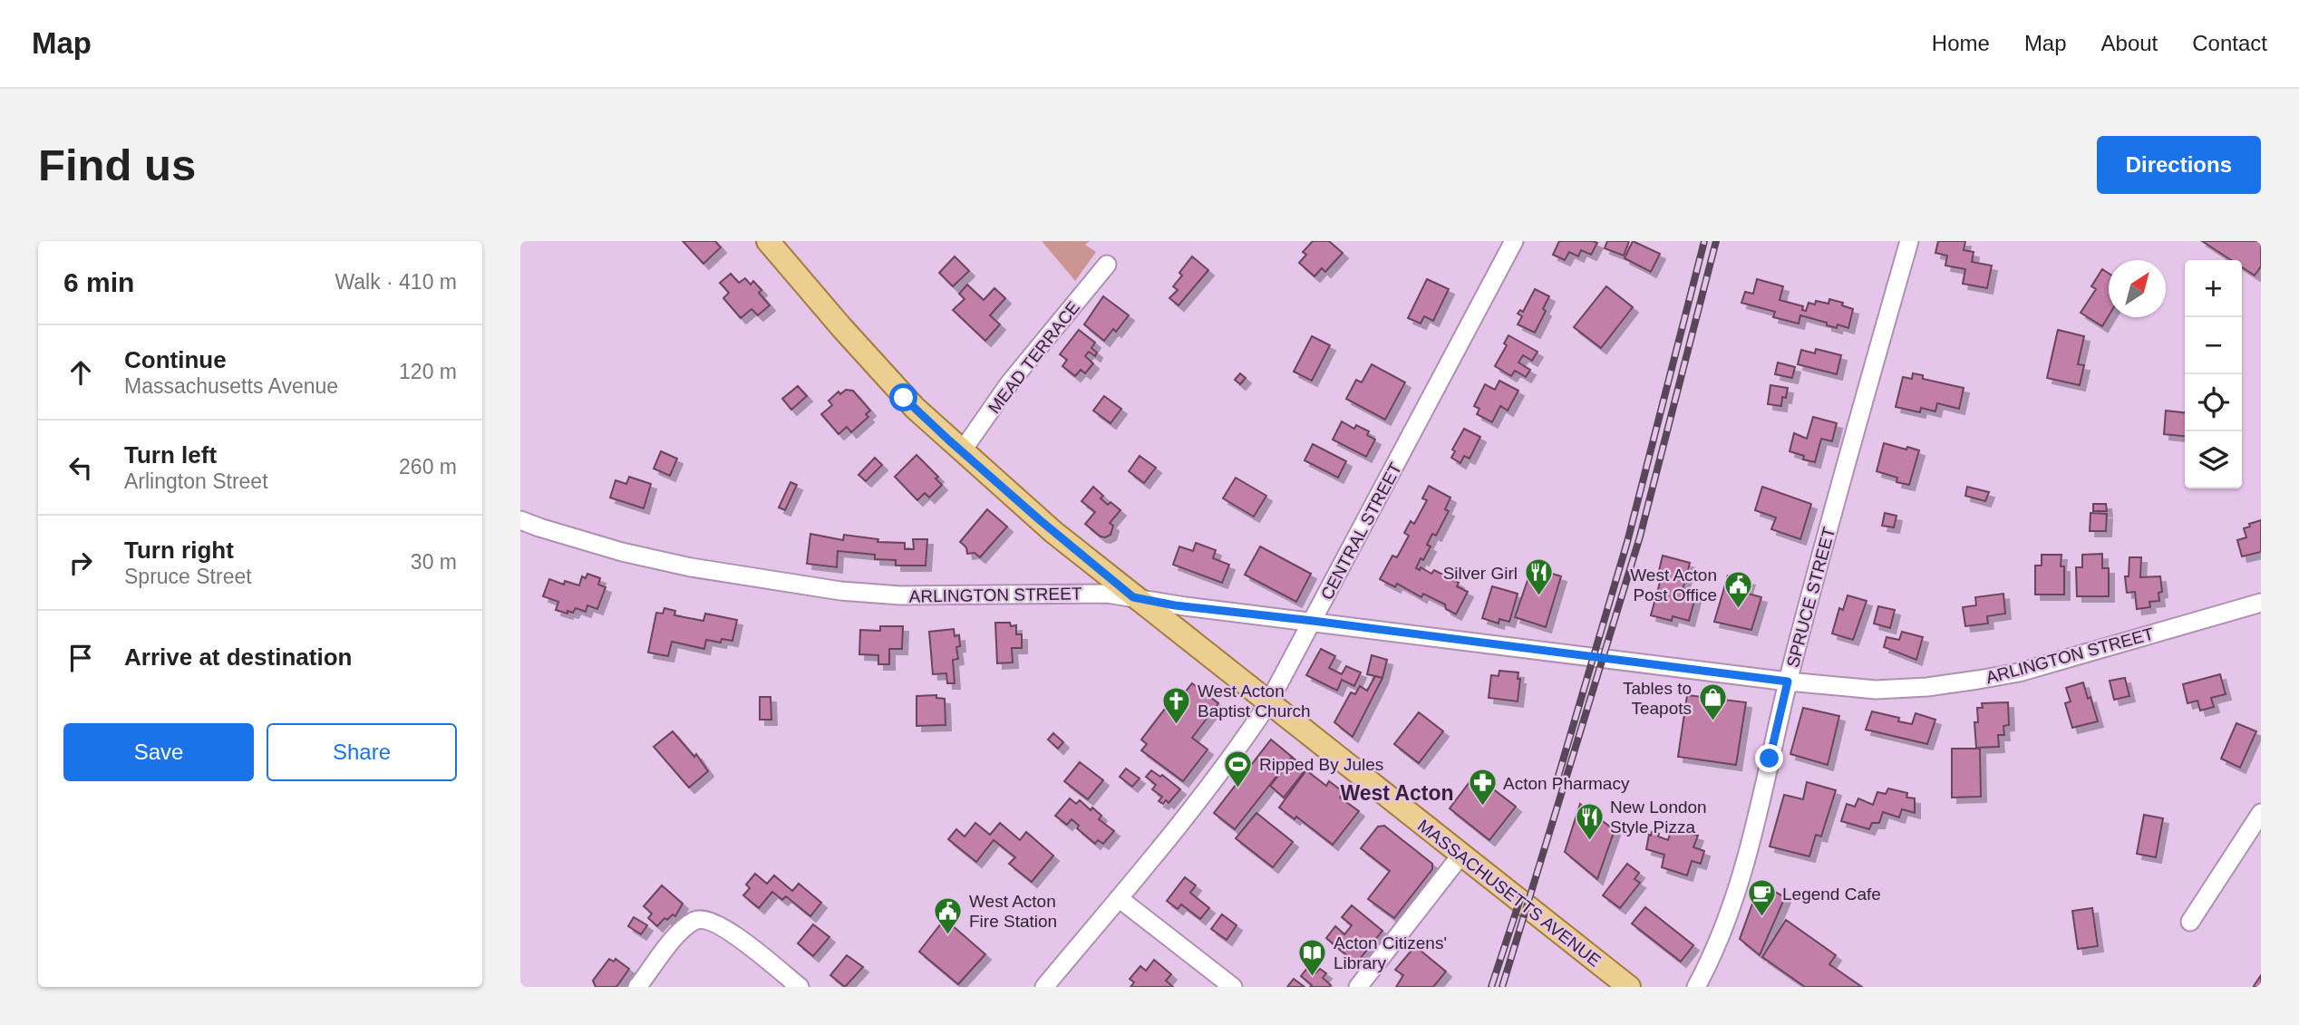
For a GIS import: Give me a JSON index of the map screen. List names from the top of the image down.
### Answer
{
  "streets": {
    "main road": ["MASSACHUSETTS AVENUE"],
    "street": [
      "MEAD TERRACE",
      "CENTRAL STREET",
      "ARLINGTON STREET",
      "SPRUCE STREET"
    ]
  },
  "crossings": [
    ["MEAD TERRACE", "MASSACHUSETTS AVENUE"],
    ["CENTRAL STREET", "ARLINGTON STREET"],
    ["CENTRAL STREET", "MASSACHUSETTS AVENUE"],
    ["ARLINGTON STREET", "SPRUCE STREET"],
    ["ARLINGTON STREET", "MASSACHUSETTS AVENUE"]
  ],
  "districts": ["West Acton"],
  "places": {
    "restaurant": ["Silver Girl", "New London Style Pizza"],
    "public building": ["West Acton Post Office", "West Acton Fire Station"],
    "shop": ["Tables to Teapots"],
    "church": ["West Acton Baptist Church"],
    "sports": ["Ripped By Jules"],
    "pharmacy": ["Acton Pharmacy"],
    "cafe": ["Legend Cafe"],
    "library": ["Acton Citizens' Library"]
  },
  "north": "top right",
  "page": {
    "header": "Map",
    "nav": [
      "Home",
      "Map",
      "About",
      "Contact"
    ],
    "buttons": [
      "Directions",
      ["Save", "Share"]
    ],
    "title": "Find us",
    "heading": ["6 min", "Walk · 410 m"],
    "map_buttons": ["+", "−"],
    "list": [
      ["Continue", "Massachusetts Avenue", "120 m"],
      ["Turn left", "Arlington Street", "260 m"],
      ["Turn right", "Spruce Street", "30 m"],
      "Arrive at destination"
    ]
  }
}
